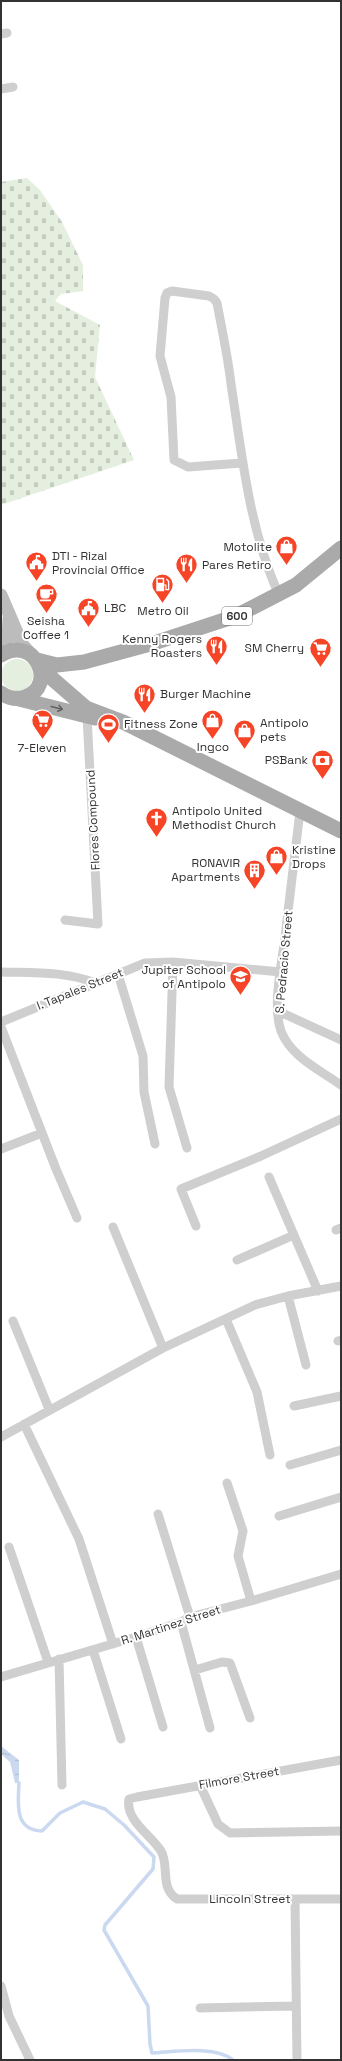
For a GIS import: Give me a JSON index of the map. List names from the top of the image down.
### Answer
{
  "streets": {
    "main road": ["600"],
    "street": [
      "Flores Compound",
      "S. Pedracio Street",
      "I. Tapales Street",
      "R. Martinez Street",
      "Filmore Street",
      "Lincoln Street"
    ]
  },
  "crossings": [
    ["S. Pedracio Street", "I. Tapales Street"],
    ["Filmore Street", "Lincoln Street"]
  ],
  "places": {
    "shop": [
      "Motolite",
      "Ingco",
      "Antipolo pets",
      "Kristine Drops"
    ],
    "public building": ["DTI - Rizal Provincial Office", "LBC"],
    "restaurant": ["Pares Retiro", "Kenny Rogers Roasters", "Burger Machine"],
    "fuel station": ["Metro Oil"],
    "cafe": ["Seisha Coffee 1"],
    "supermarket": ["SM Cherry", "7-Eleven"],
    "sports": ["Fitness Zone"],
    "bank": ["PSBank"],
    "church": ["Antipolo United Methodist Church"],
    "building": ["RONAVIR Apartments"],
    "school or university": ["Jupiter School of Antipolo"]
  }
}
